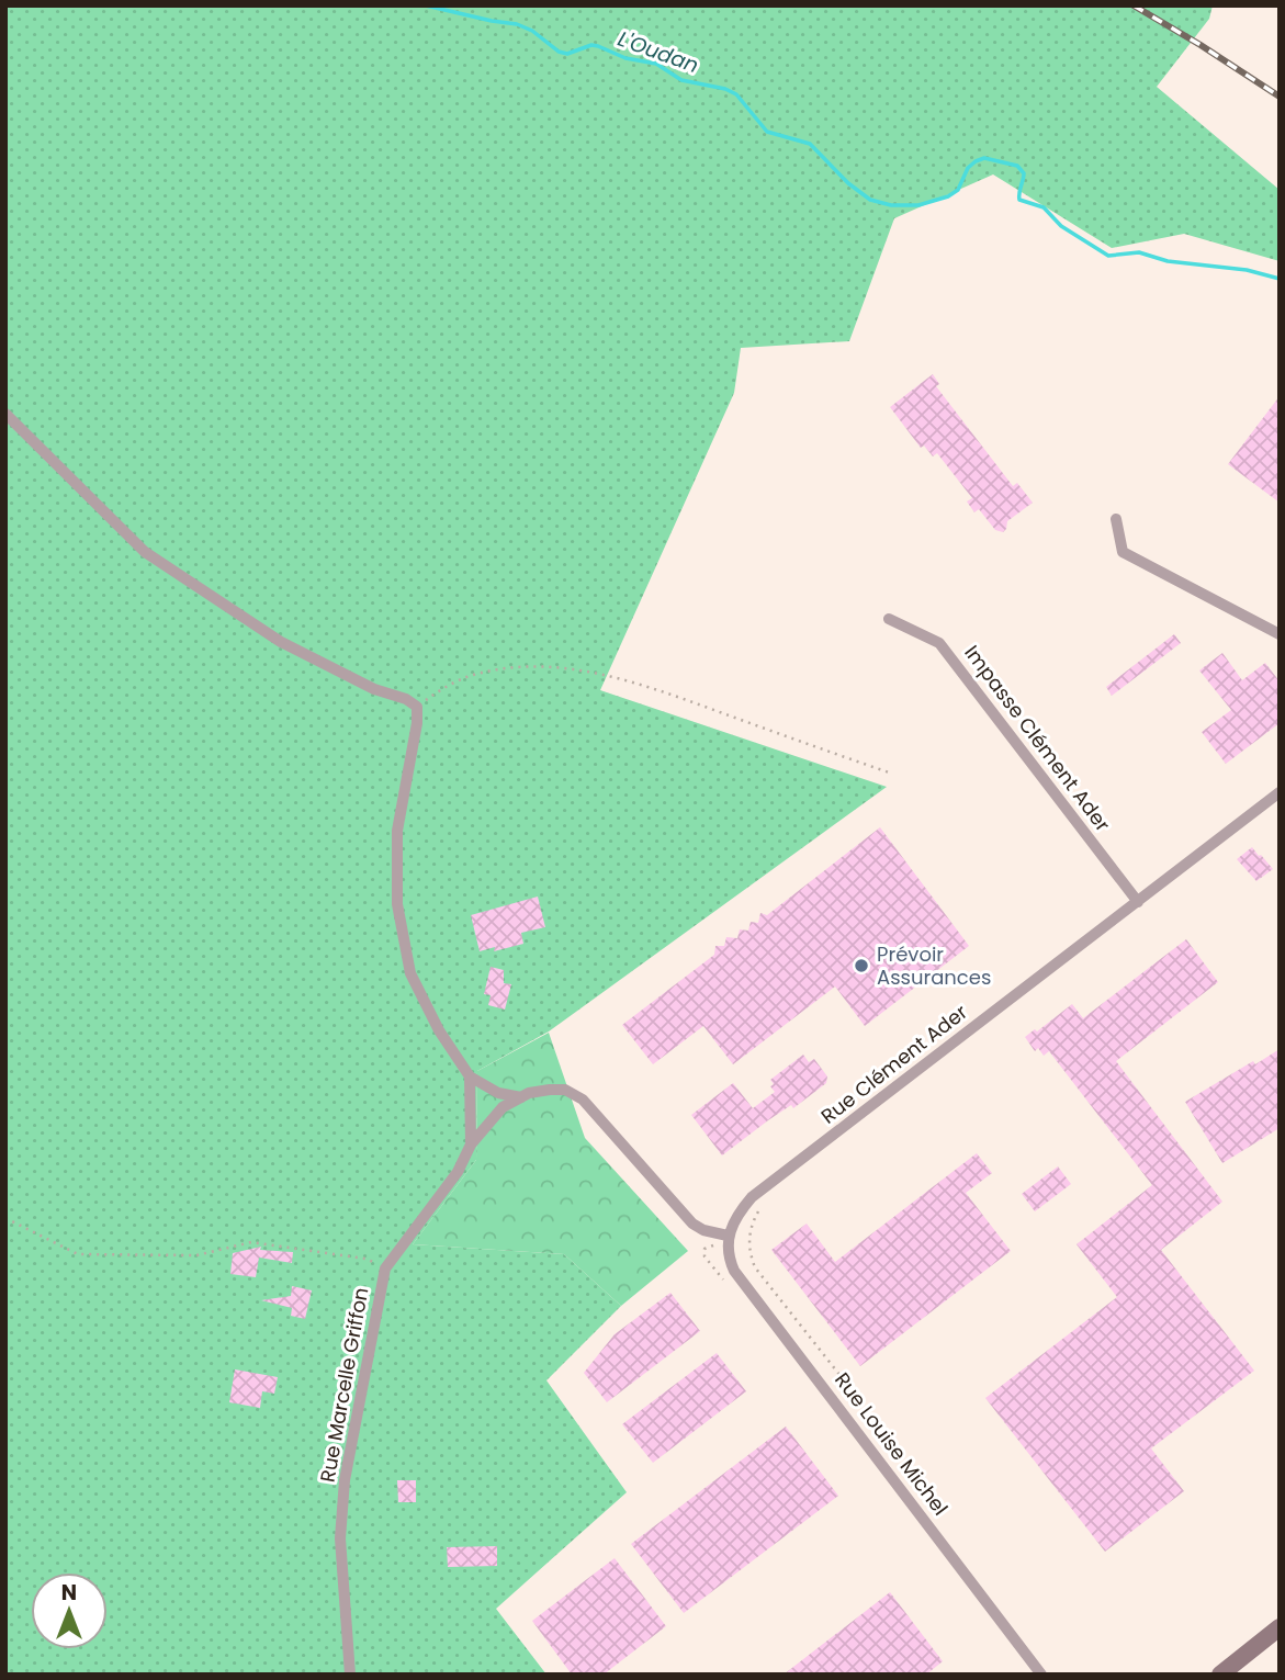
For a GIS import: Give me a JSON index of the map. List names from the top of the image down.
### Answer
{
  "streets": {
    "street": [
      "Impasse Clément Ader",
      "Rue Clément Ader",
      "Rue Marcelle Griffon",
      "Rue Louise Michel"
    ]
  },
  "crossings": [
    ["Impasse Clément Ader", "Rue Clément Ader"],
    ["Rue Clément Ader", "Rue Marcelle Griffon"],
    ["Rue Clément Ader", "Rue Louise Michel"],
    ["Rue Marcelle Griffon", "Rue Louise Michel"]
  ],
  "water": ["L'Oudan"],
  "places": ["Prévoir Assurances"],
  "north": "top"
}
